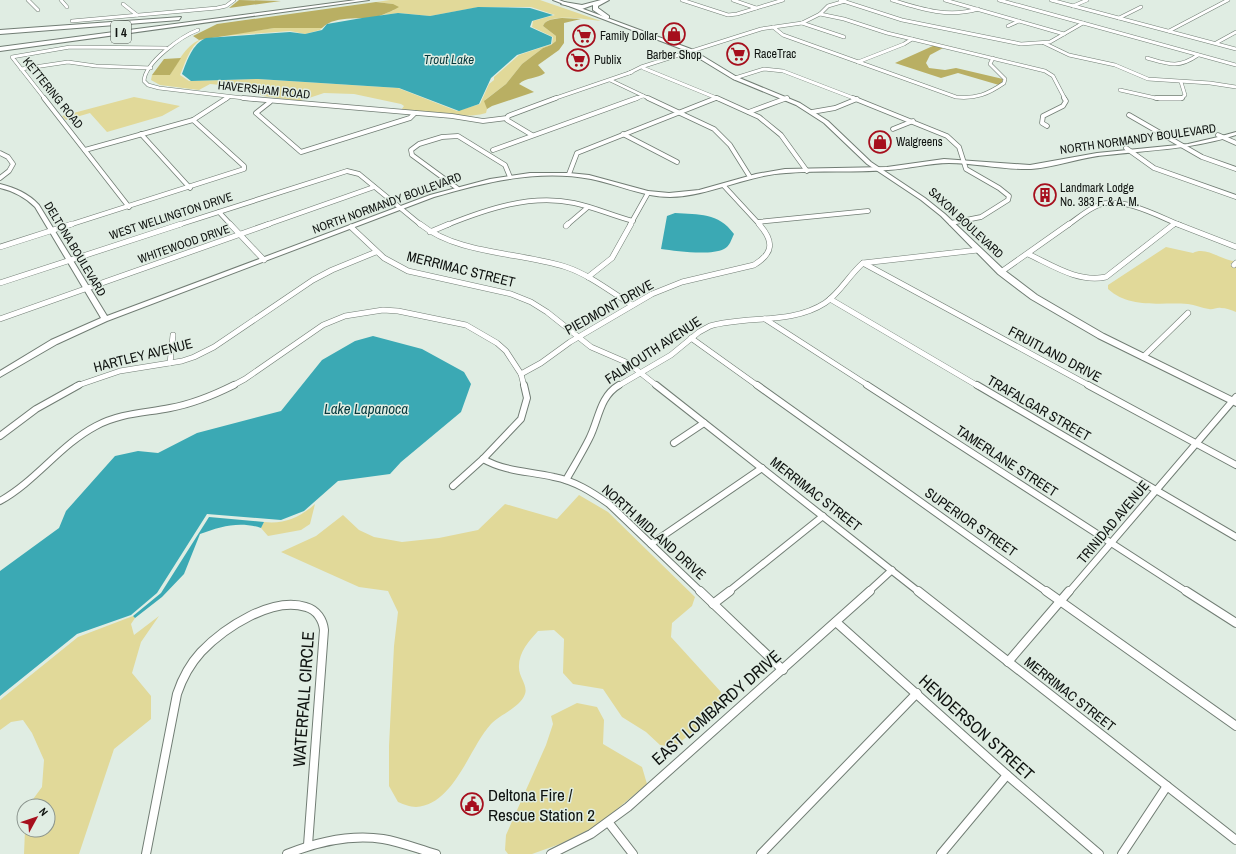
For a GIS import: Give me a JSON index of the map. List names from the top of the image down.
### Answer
{
  "streets": {
    "highway": ["I 4"],
    "main road": ["SAXON BOULEVARD"],
    "street": [
      "HAVERSHAM ROAD",
      "KETTERING ROAD",
      "NORTH NORMANDY BOULEVARD",
      "WEST WELLINGTON DRIVE",
      "WHITEWOOD DRIVE",
      "DELTONA BOULEVARD",
      "MERRIMAC STREET",
      "PIEDMONT DRIVE",
      "FALMOUTH AVENUE",
      "FRUITLAND DRIVE",
      "HARTLEY AVENUE",
      "TRAFALGAR STREET",
      "TAMERLANE STREET",
      "SUPERIOR STREET",
      "TRINIDAD AVENUE",
      "NORTH MIDLAND DRIVE",
      "WATERFALL CIRCLE",
      "EAST LOMBARDY DRIVE",
      "HENDERSON STREET"
    ]
  },
  "crossings": [
    ["HAVERSHAM ROAD", "KETTERING ROAD"],
    ["NORTH NORMANDY BOULEVARD", "SAXON BOULEVARD"],
    ["NORTH NORMANDY BOULEVARD", "DELTONA BOULEVARD"],
    ["NORTH NORMANDY BOULEVARD", "MERRIMAC STREET"],
    ["NORTH NORMANDY BOULEVARD", "PIEDMONT DRIVE"],
    ["WEST WELLINGTON DRIVE", "WHITEWOOD DRIVE"],
    ["WEST WELLINGTON DRIVE", "DELTONA BOULEVARD"],
    ["SAXON BOULEVARD", "TRINIDAD AVENUE"],
    ["WHITEWOOD DRIVE", "DELTONA BOULEVARD"],
    ["MERRIMAC STREET", "PIEDMONT DRIVE"],
    ["MERRIMAC STREET", "FALMOUTH AVENUE"],
    ["MERRIMAC STREET", "HARTLEY AVENUE"],
    ["MERRIMAC STREET", "TRINIDAD AVENUE"],
    ["MERRIMAC STREET", "EAST LOMBARDY DRIVE"],
    ["FALMOUTH AVENUE", "FRUITLAND DRIVE"],
    ["FALMOUTH AVENUE", "TRAFALGAR STREET"],
    ["FALMOUTH AVENUE", "TAMERLANE STREET"],
    ["FALMOUTH AVENUE", "SUPERIOR STREET"],
    ["FALMOUTH AVENUE", "NORTH MIDLAND DRIVE"],
    ["FRUITLAND DRIVE", "TRINIDAD AVENUE"],
    ["TRAFALGAR STREET", "TRINIDAD AVENUE"],
    ["TAMERLANE STREET", "TRINIDAD AVENUE"],
    ["SUPERIOR STREET", "TRINIDAD AVENUE"],
    ["NORTH MIDLAND DRIVE", "EAST LOMBARDY DRIVE"],
    ["EAST LOMBARDY DRIVE", "HENDERSON STREET"]
  ],
  "water": ["Trout Lake", "Lake Lapanoca"],
  "places": {
    "shop": ["Barber Shop", "Walgreens"],
    "supermarket": ["Family Dollar", "RaceTrac", "Publix"],
    "building": ["Landmark Lodge No. 383 F. & A. M."],
    "public building": ["Deltona Fire / Rescue Station 2"]
  },
  "north": "top right"
}
